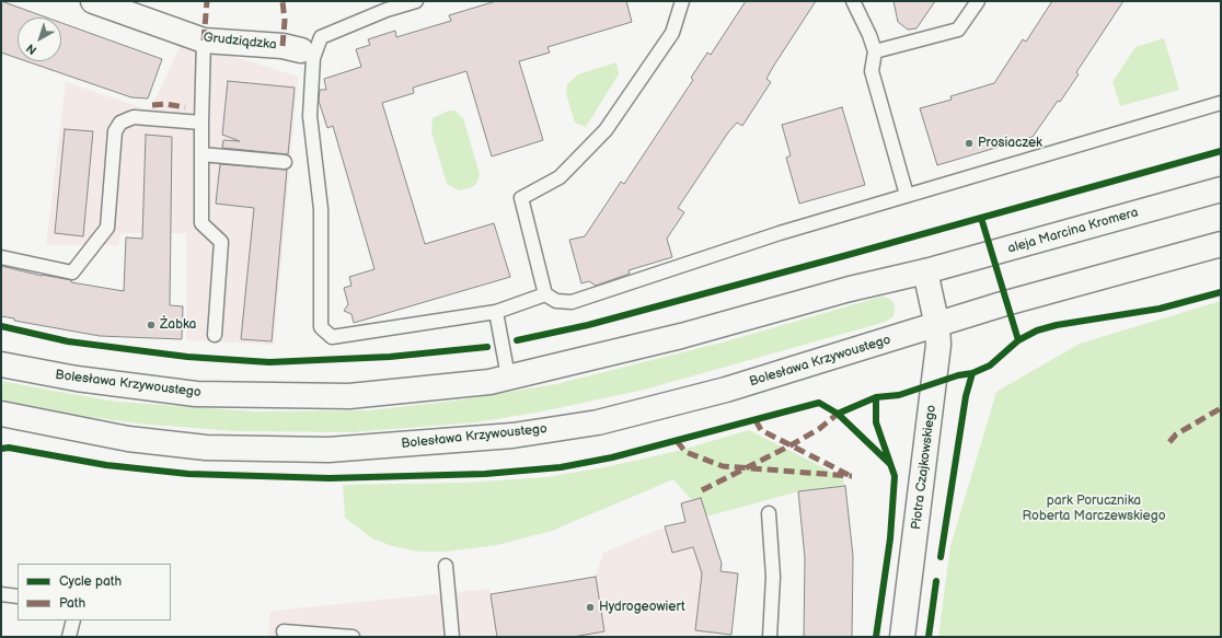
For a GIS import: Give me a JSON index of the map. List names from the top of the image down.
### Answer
{
  "streets": {
    "main road": [
      "Grudziądzka",
      "aleja Marcina Kromera",
      "Bolesława Krzywoustego",
      "Piotra Czajkowskiego"
    ]
  },
  "crossings": [
    ["aleja Marcina Kromera", "Bolesława Krzywoustego"],
    ["aleja Marcina Kromera", "Piotra Czajkowskiego"],
    ["Bolesława Krzywoustego", "Piotra Czajkowskiego"]
  ],
  "parks": ["park Porucznika Roberta Marczewskiego"],
  "places": ["Prosiaczek", "Żabka", "Hydrogeowiert"],
  "legend": ["Cycle path", "Path"],
  "north": "bottom left"
}
